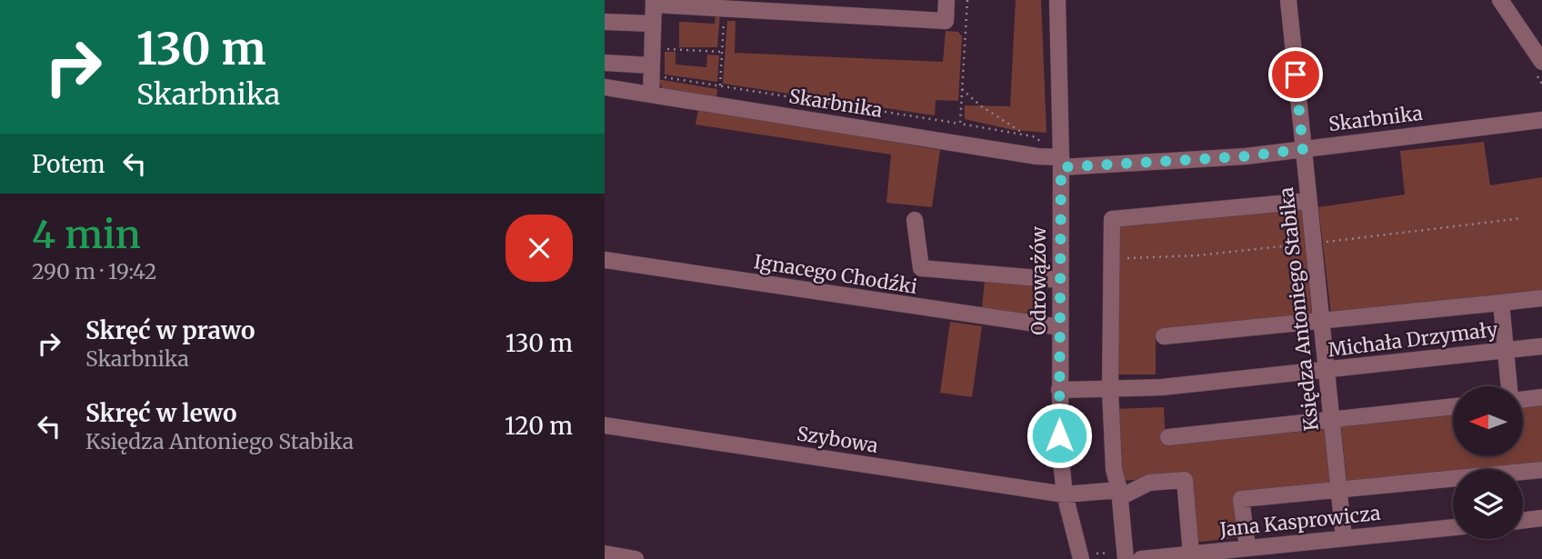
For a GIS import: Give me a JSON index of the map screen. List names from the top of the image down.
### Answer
{
  "streets": {
    "street": [
      "Skarbnika",
      "Ignacego Chodźki",
      "Odrowążów",
      "Księdza Antoniego Stabika",
      "Michała Drzymały",
      "Szybowa",
      "Jana Kasprowicza"
    ]
  },
  "crossings": [
    ["Skarbnika", "Odrowążów"],
    ["Skarbnika", "Księdza Antoniego Stabika"],
    ["Ignacego Chodźki", "Odrowążów"],
    ["Odrowążów", "Michała Drzymały"],
    ["Odrowążów", "Szybowa"],
    ["Księdza Antoniego Stabika", "Michała Drzymały"],
    ["Księdza Antoniego Stabika", "Jana Kasprowicza"]
  ],
  "north": "left",
  "page": {
    "turn": ["130 m", "Skarbnika"],
    "then": "Potem",
    "heading": ["4 min", "290 m · 19:42"],
    "list": [
      {
        "name": "Skręć w prawo",
        "note": "Skarbnika",
        "value": "130 m"
      },
      {
        "name": "Skręć w lewo",
        "note": "Księdza Antoniego Stabika",
        "value": "120 m"
      }
    ]
  }
}
